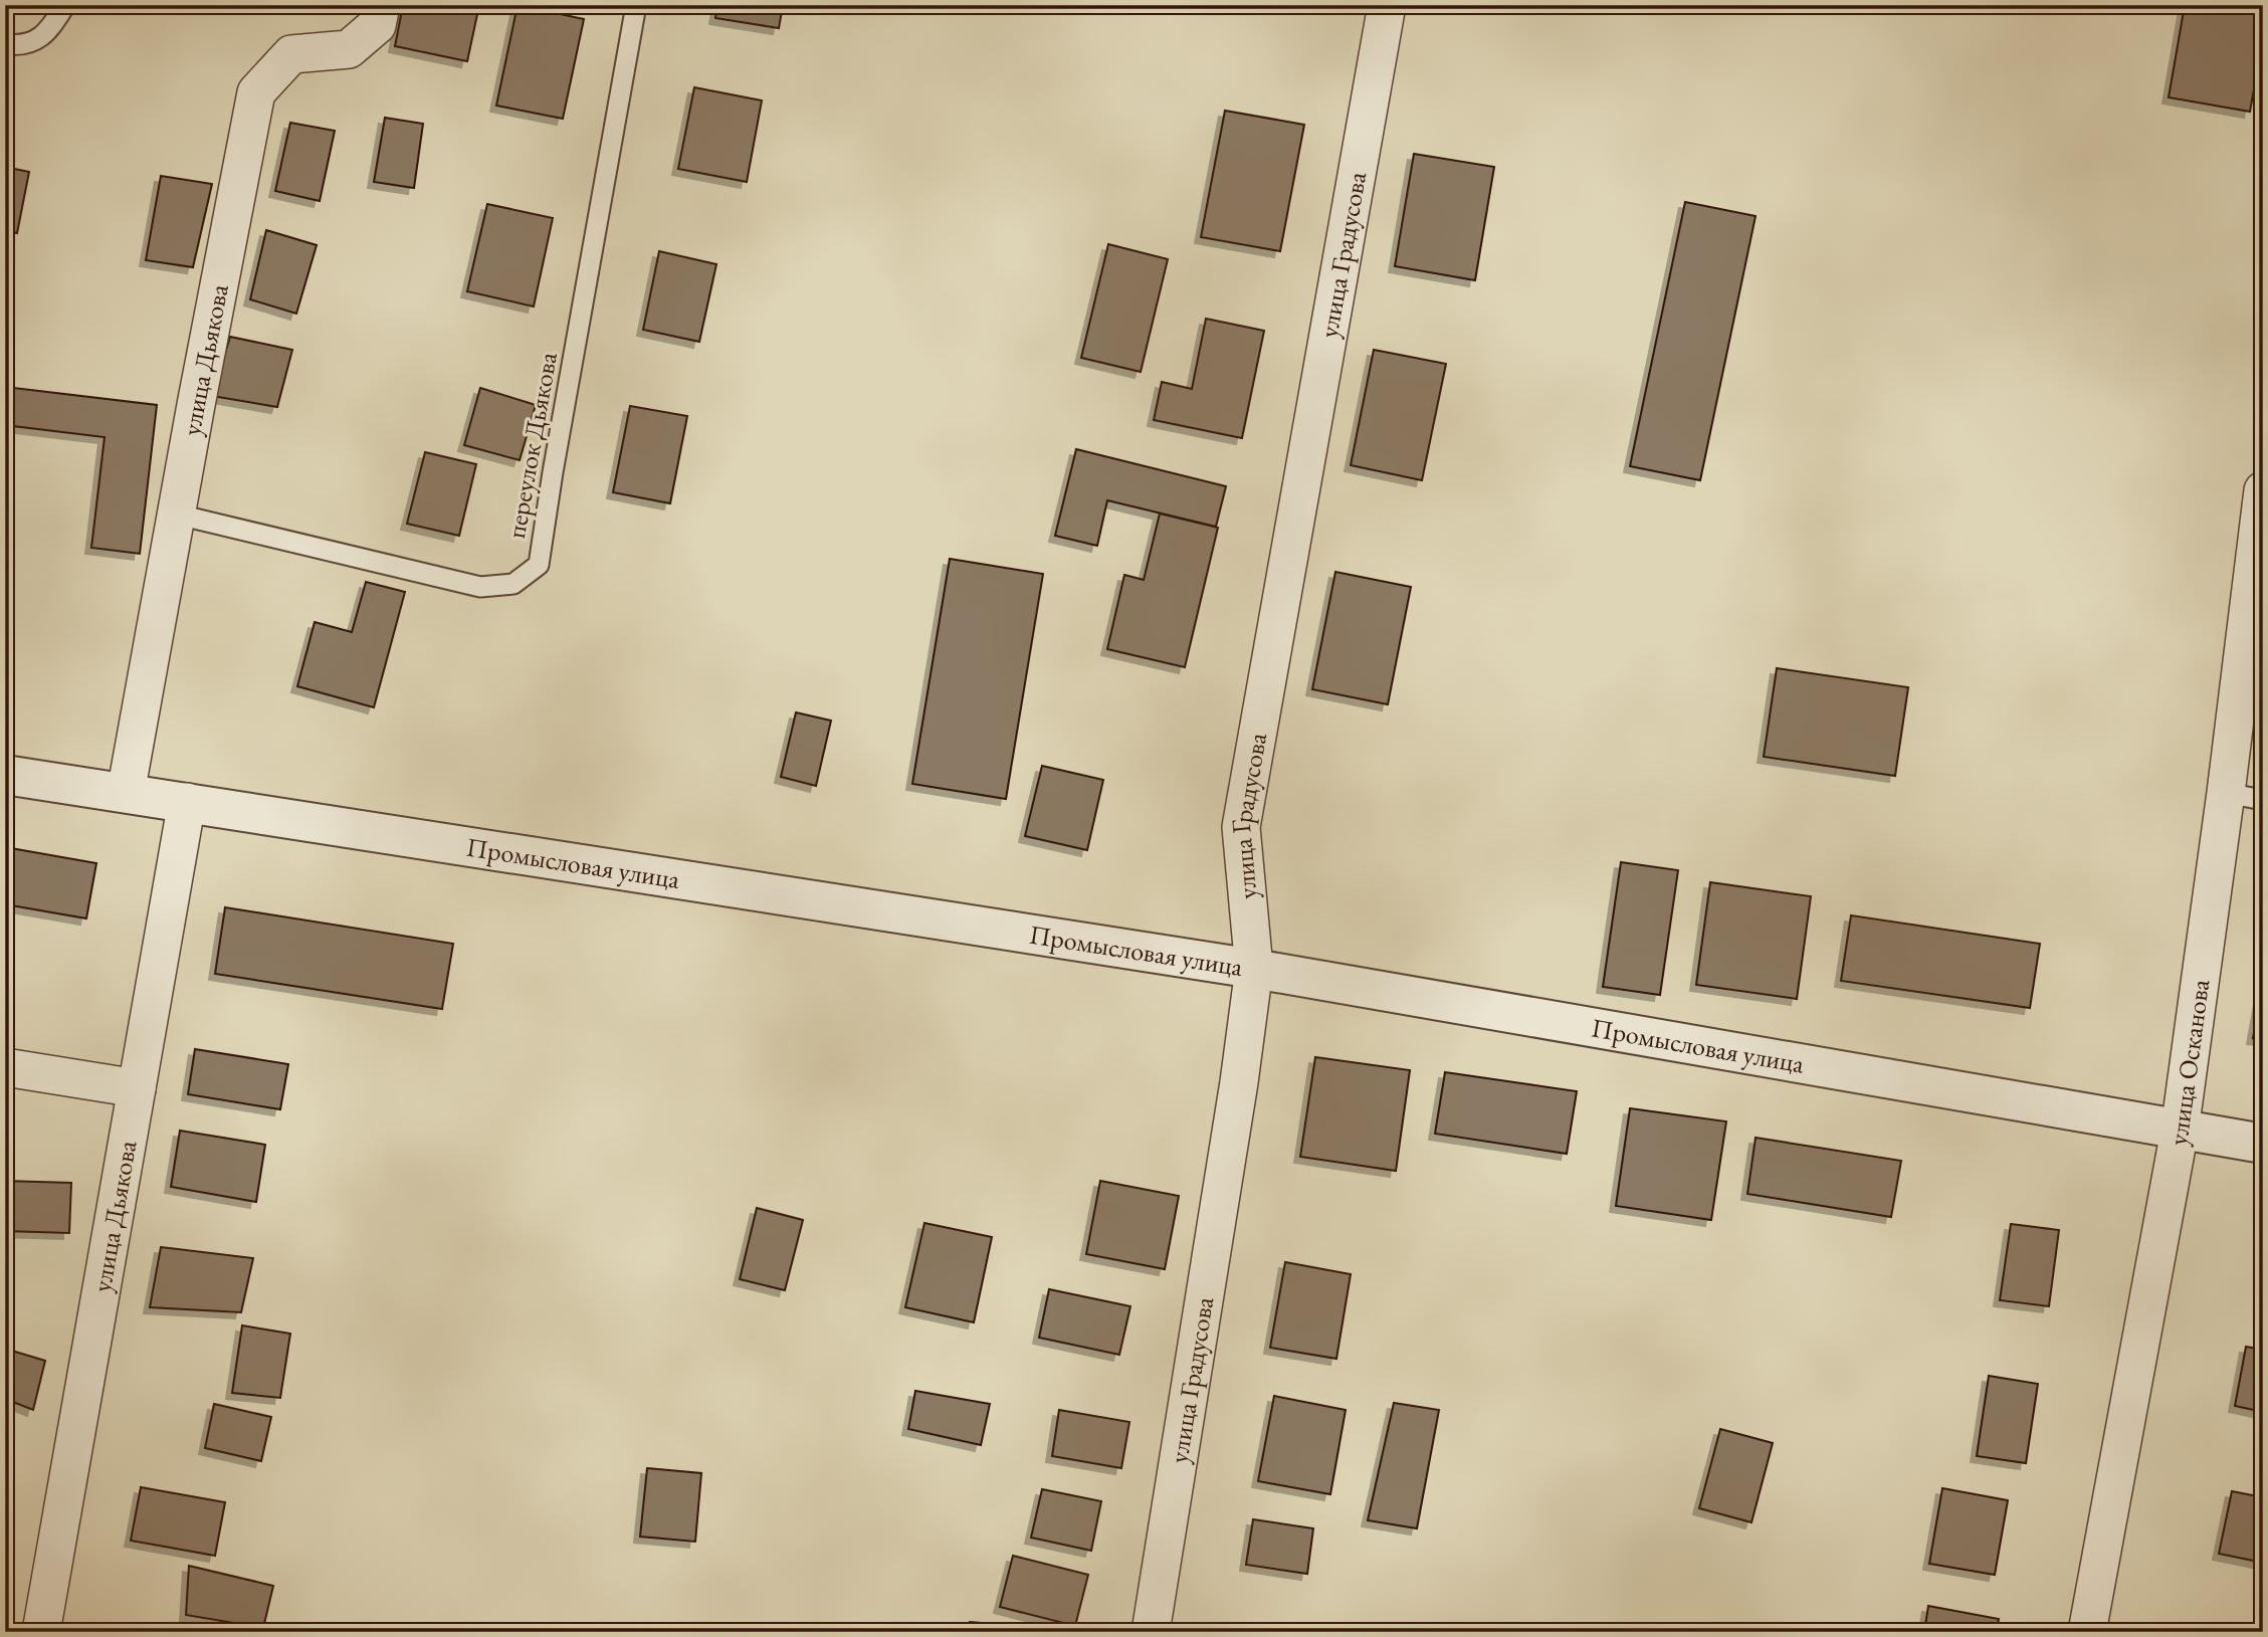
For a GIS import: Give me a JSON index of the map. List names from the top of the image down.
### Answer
{
  "streets": {
    "street": [
      "улица Градусова",
      "улица Дьякова",
      "Промысловая улица",
      "улица Осканова"
    ],
    "lane": ["переулок Дьякова"]
  },
  "crossings": [
    ["улица Градусова", "Промысловая улица"],
    ["улица Дьякова", "переулок Дьякова"],
    ["улица Дьякова", "Промысловая улица"],
    ["Промысловая улица", "улица Осканова"]
  ]
}
